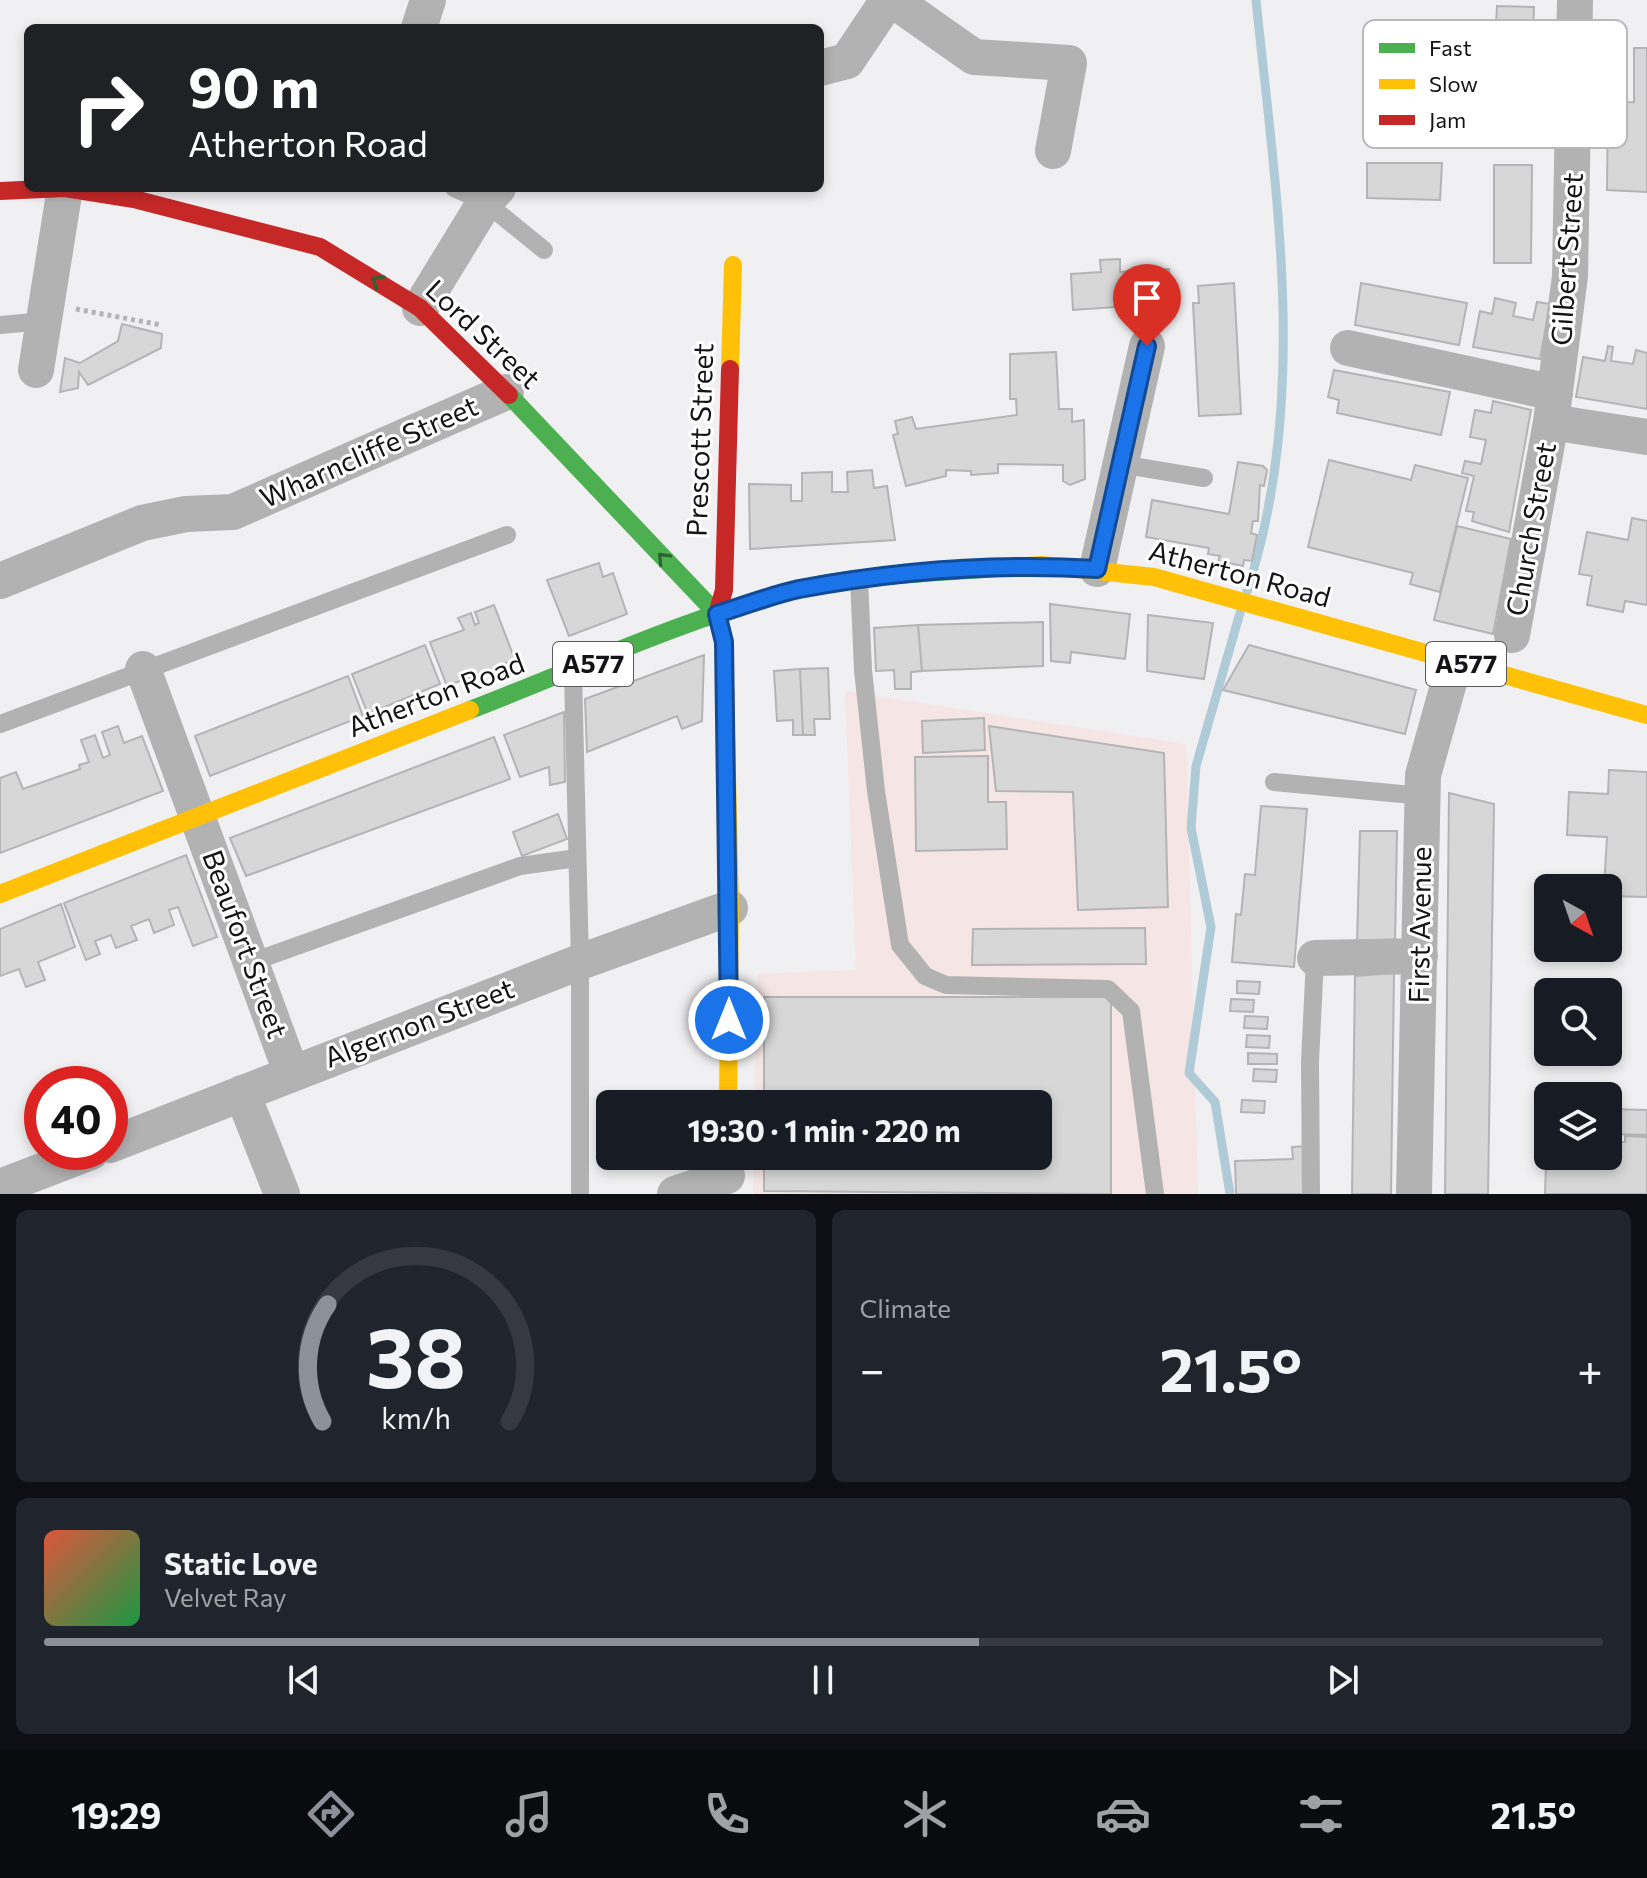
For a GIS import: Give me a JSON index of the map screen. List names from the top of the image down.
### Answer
{
  "streets": {
    "main road": [
      "Lord Street",
      "Prescott Street",
      "Atherton Road",
      "A577"
    ],
    "street": [
      "Gilbert Street",
      "Wharncliffe Street",
      "Church Street",
      "First Avenue",
      "Beaufort Street",
      "Algernon Street"
    ]
  },
  "crossings": [
    ["Gilbert Street", "Church Street"],
    ["Lord Street", "Prescott Street"],
    ["Lord Street", "Wharncliffe Street"],
    ["Lord Street", "Atherton Road"],
    ["Prescott Street", "Atherton Road"],
    ["Atherton Road", "First Avenue"],
    ["Atherton Road", "Beaufort Street"],
    ["Beaufort Street", "Algernon Street"]
  ],
  "one_way": ["Lord Street"],
  "legend": ["Fast", "Slow", "Jam"],
  "north": "bottom right",
  "page": {
    "turn": ["90 m", "Atherton Road"],
    "limit": "40",
    "trip": "19:30 · 1 min · 220 m",
    "tile": "Climate",
    "heat": ["−", "21.5°", "+"],
    "song": ["Static Love", "Velvet Ray"],
    "tabs": ["19:29", "21.5°"],
    "gauge": ["38", "km/h"]
  }
}
